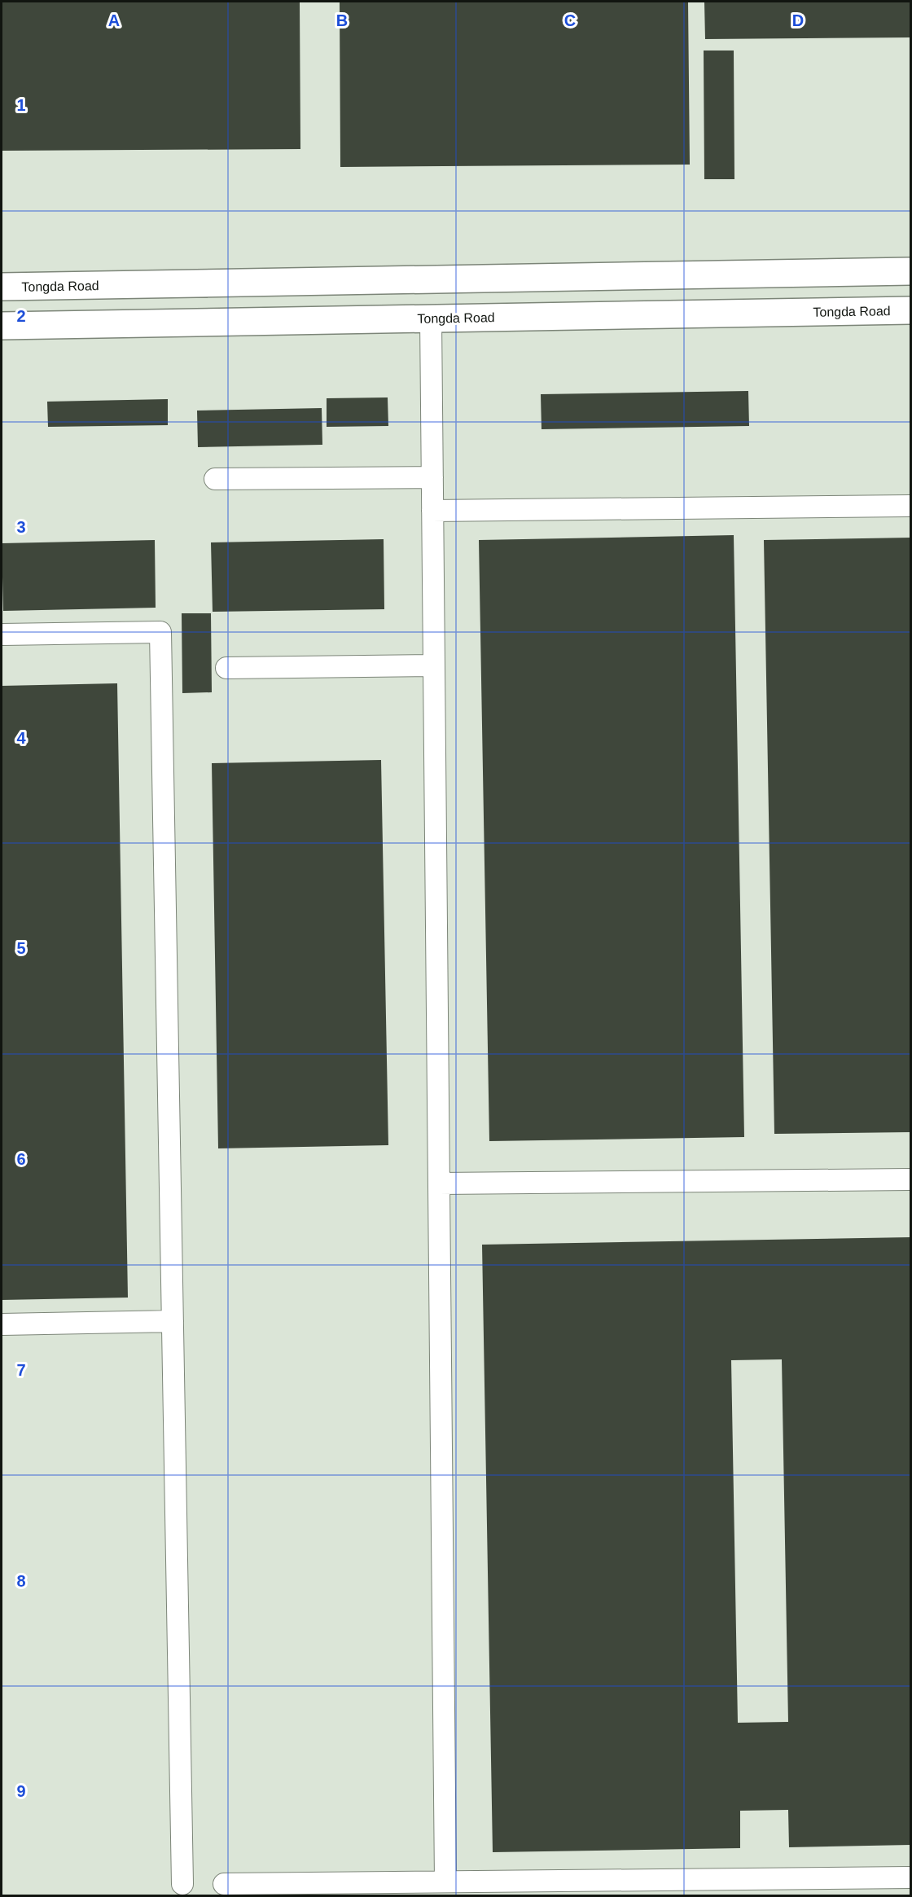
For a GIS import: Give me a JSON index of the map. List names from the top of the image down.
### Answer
{
  "streets": {
    "street": ["Tongda Road"]
  },
  "grid": {
    "columns": [
      "A",
      "B",
      "C",
      "D"
    ],
    "rows": [
      "1",
      "2",
      "3",
      "4",
      "5",
      "6",
      "7",
      "8",
      "9"
    ]
  }
}
